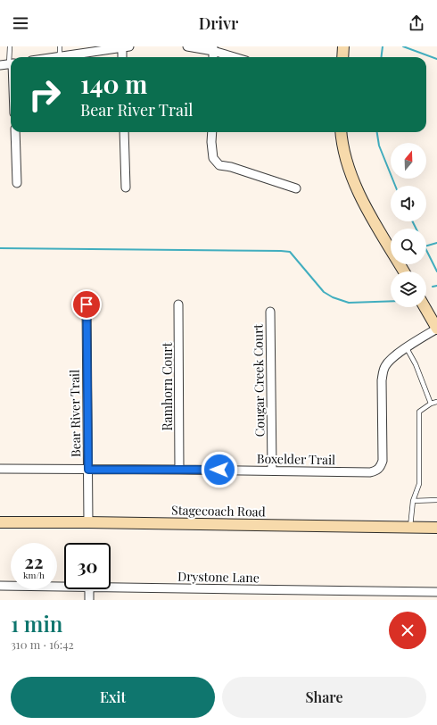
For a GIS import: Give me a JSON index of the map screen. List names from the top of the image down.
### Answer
{
  "streets": {
    "main road": ["Stagecoach Road"],
    "street": [
      "Cougar Creek Court",
      "Ramhorn Court",
      "Bear River Trail",
      "Boxelder Trail",
      "Drystone Lane"
    ]
  },
  "crossings": [
    ["Cougar Creek Court", "Boxelder Trail"],
    ["Ramhorn Court", "Boxelder Trail"],
    ["Bear River Trail", "Boxelder Trail"],
    ["Bear River Trail", "Stagecoach Road"]
  ],
  "north": "top",
  "page": {
    "header": "Drivr",
    "turn": ["140 m", "Bear River Trail"],
    "speed": "22 km/h",
    "limit": "30",
    "heading": ["1 min", "310 m · 16:42"],
    "buttons": ["Exit", "Share"]
  }
}
